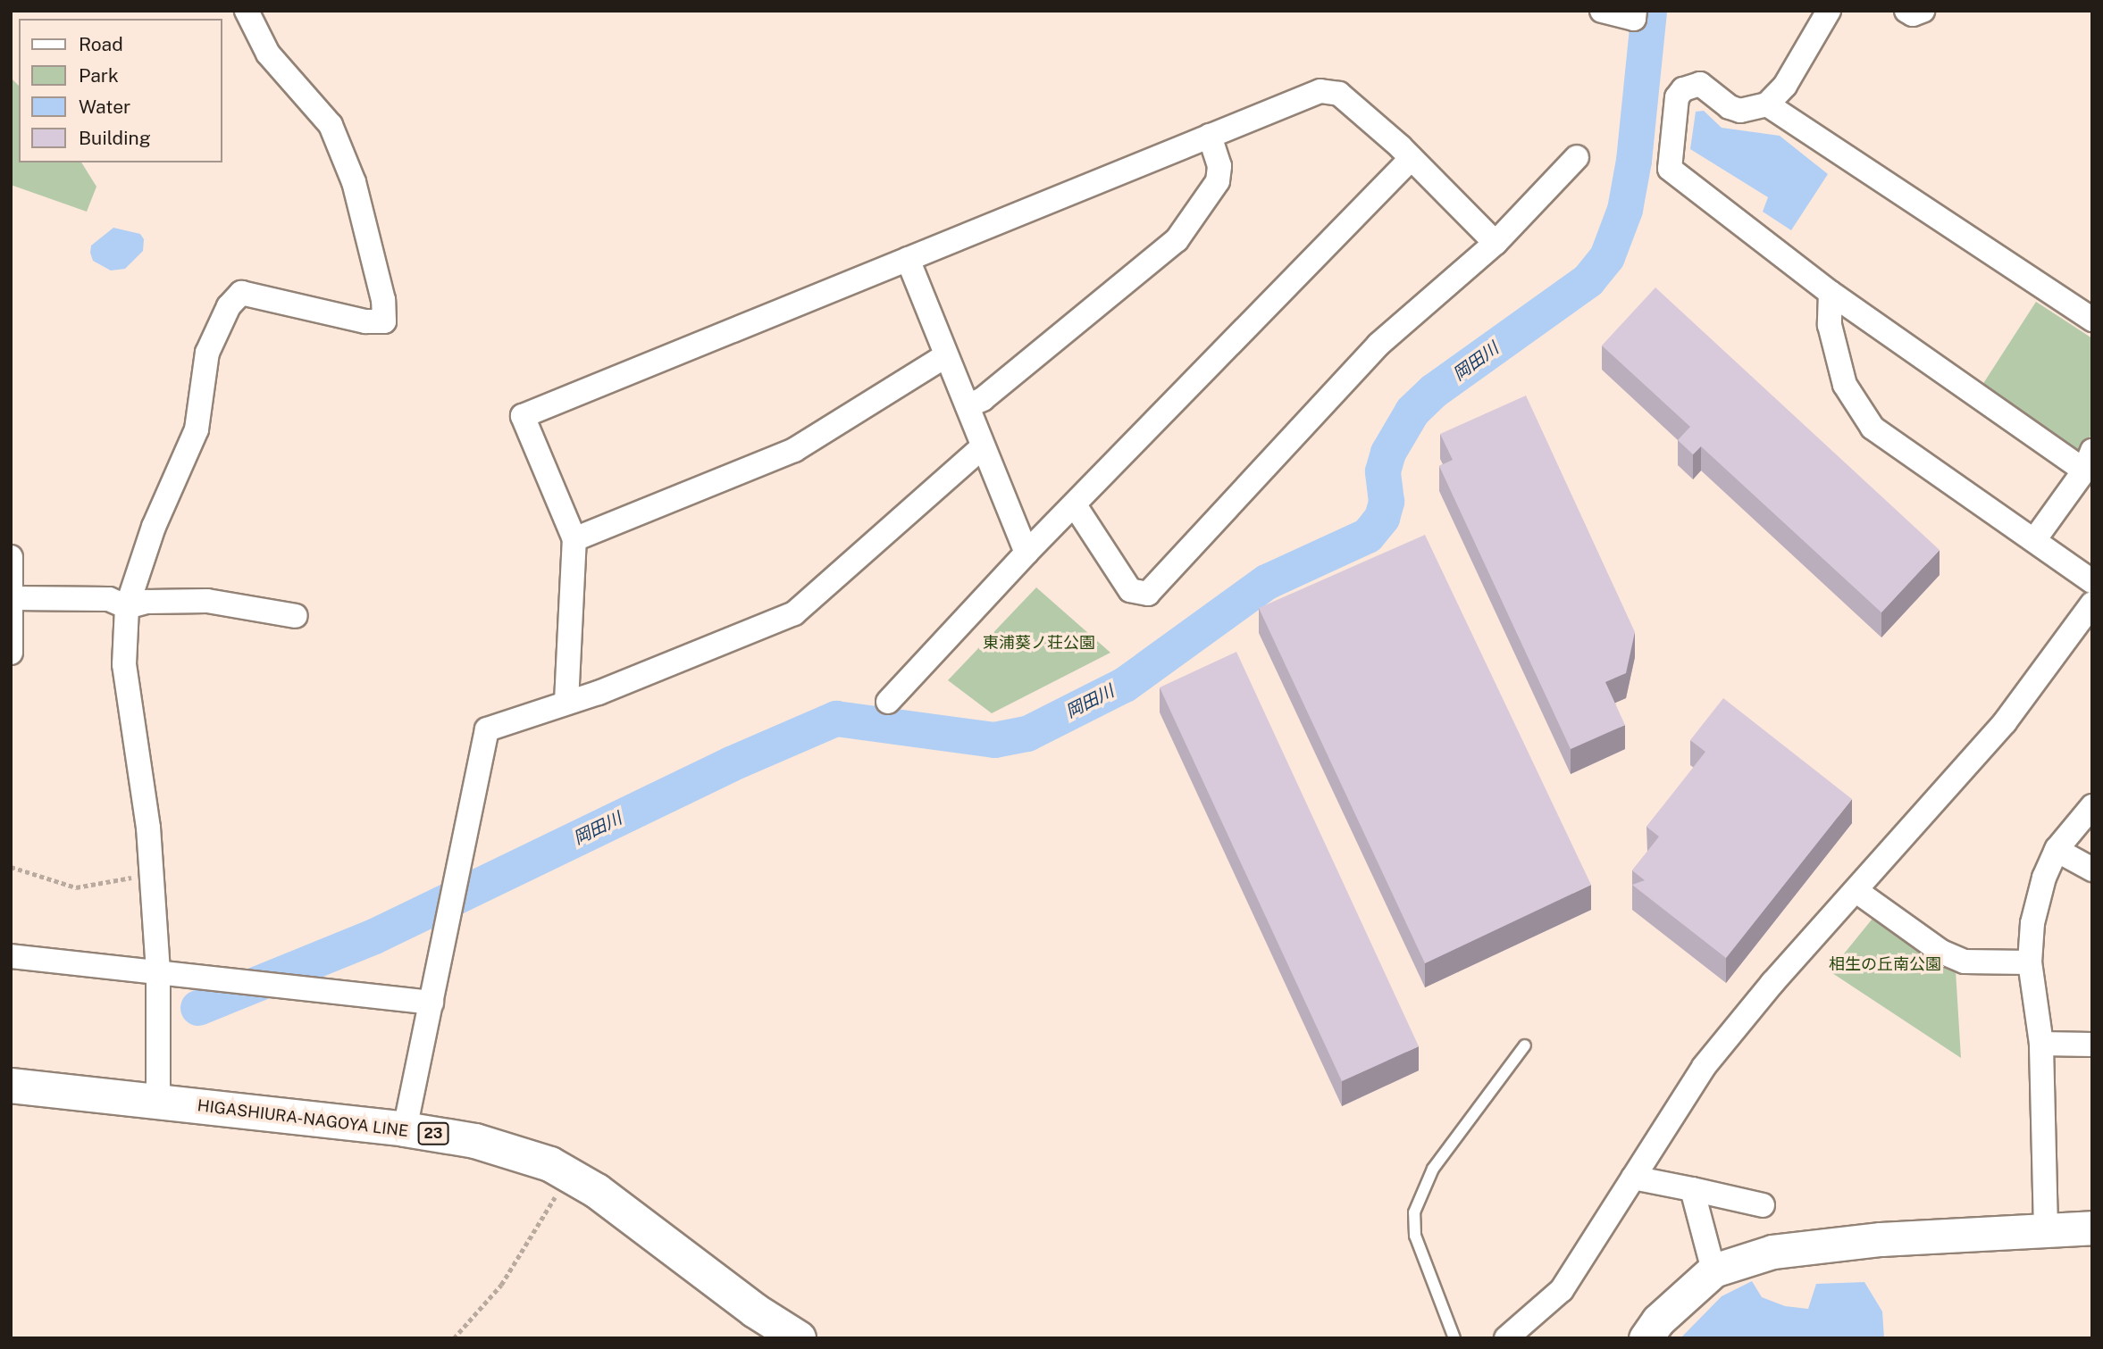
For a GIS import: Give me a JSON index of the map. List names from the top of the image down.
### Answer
{
  "streets": {
    "main road": ["HIGASHIURA-NAGOYA LINE", "23"]
  },
  "water": ["岡田川"],
  "parks": ["東浦葵ノ荘公園", "相生の丘南公園"],
  "legend": [
    "Road",
    "Park",
    "Water",
    "Building"
  ]
}
